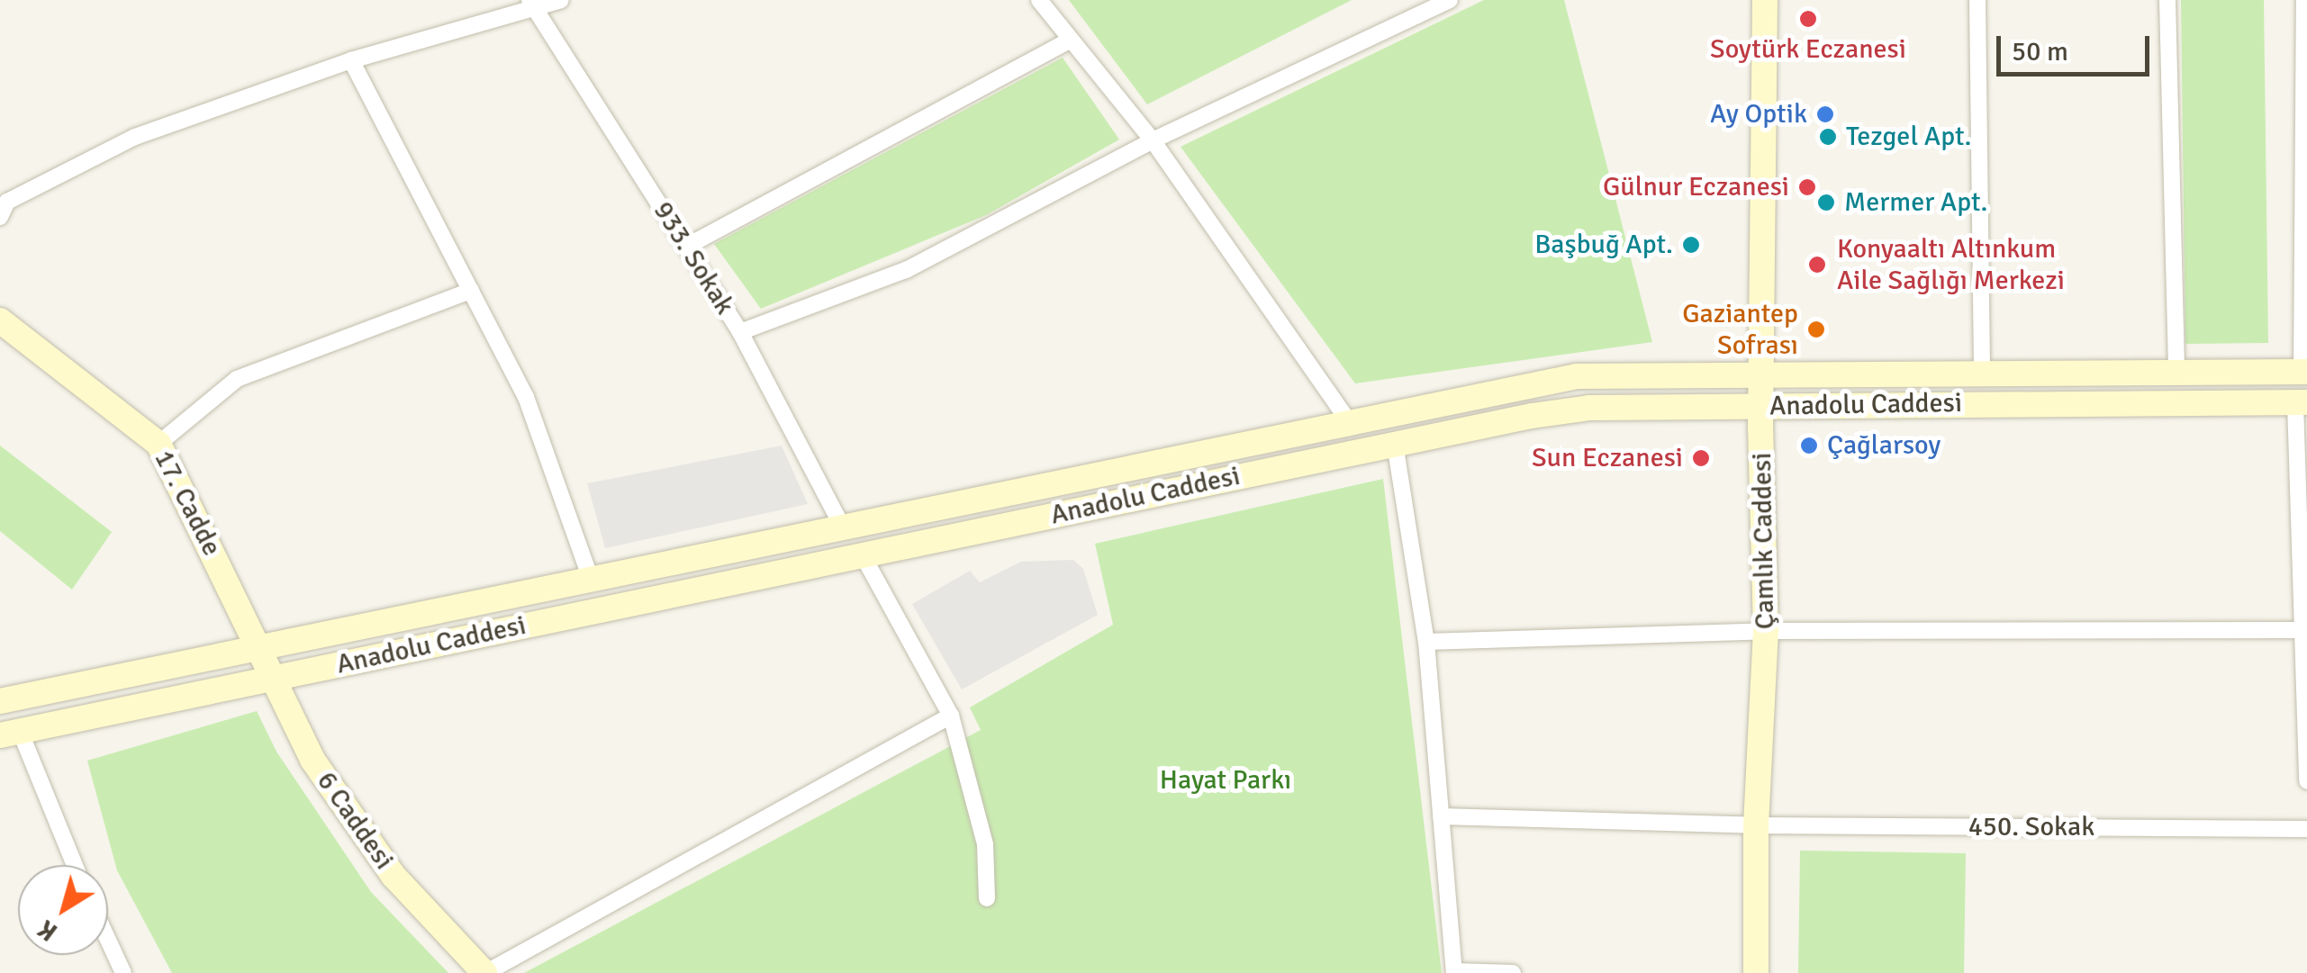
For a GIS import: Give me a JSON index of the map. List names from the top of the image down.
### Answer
{
  "streets": {
    "main road": [
      "Anadolu Caddesi",
      "17. Cadde",
      "Çamlık Caddesi",
      "6 Caddesi"
    ],
    "street": ["933. Sokak", "450. Sokak"]
  },
  "crossings": [
    ["933. Sokak", "Anadolu Caddesi"],
    ["Anadolu Caddesi", "17. Cadde"],
    ["Anadolu Caddesi", "Çamlık Caddesi"],
    ["Anadolu Caddesi", "6 Caddesi"],
    ["17. Cadde", "6 Caddesi"],
    ["Çamlık Caddesi", "450. Sokak"]
  ],
  "parks": ["Hayat Parkı"],
  "places": [
    "Soytürk Eczanesi",
    "Ay Optik",
    "Tezgel Apt.",
    "Gülnur Eczanesi",
    "Mermer Apt.",
    "Başbuğ Apt.",
    "Konyaaltı Altınkum Aile Sağlığı Merkezi",
    "Gaziantep Sofrası",
    "Çağlarsoy",
    "Sun Eczanesi"
  ],
  "scale_bar": "50 m",
  "north": "bottom left"
}
